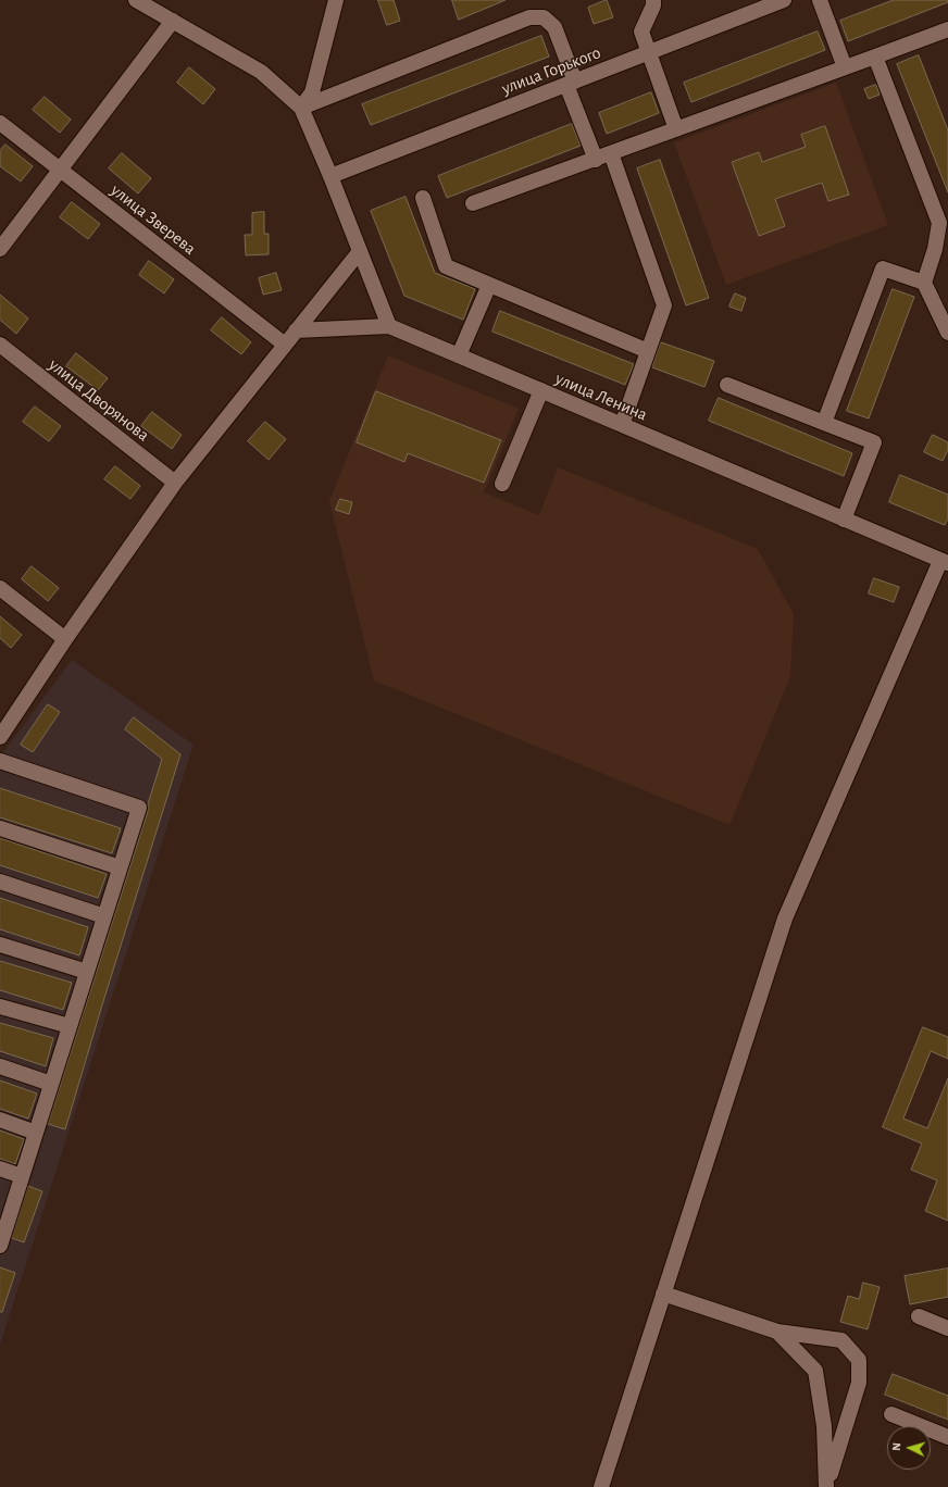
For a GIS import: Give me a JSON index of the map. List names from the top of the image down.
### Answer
{
  "streets": {
    "street": [
      "улица Горького",
      "улица Зверева",
      "улица Ленина",
      "улица Дворянова"
    ]
  },
  "north": "left"
}
